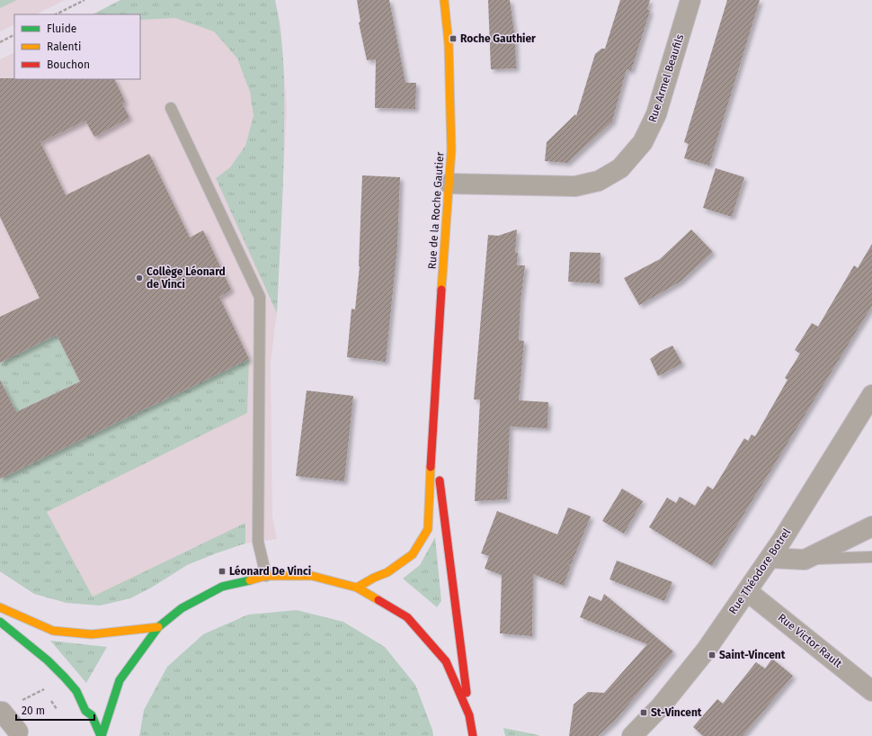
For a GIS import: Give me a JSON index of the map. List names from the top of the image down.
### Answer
{
  "streets": {
    "street": [
      "Rue Armel Beaufils",
      "Rue de la Roche Gautier",
      "Rue Théodore Botrel",
      "Rue Victor Rault"
    ]
  },
  "crossings": [
    ["Rue Armel Beaufils", "Rue de la Roche Gautier"],
    ["Rue Théodore Botrel", "Rue Victor Rault"]
  ],
  "places": {
    "transit": [
      "Roche Gauthier",
      "Léonard De Vinci",
      "Saint-Vincent",
      "St-Vincent"
    ],
    "other": ["Collège Léonard de Vinci"]
  },
  "legend": ["Fluide", "Ralenti", "Bouchon"],
  "scale_bar": "20 m"
}
